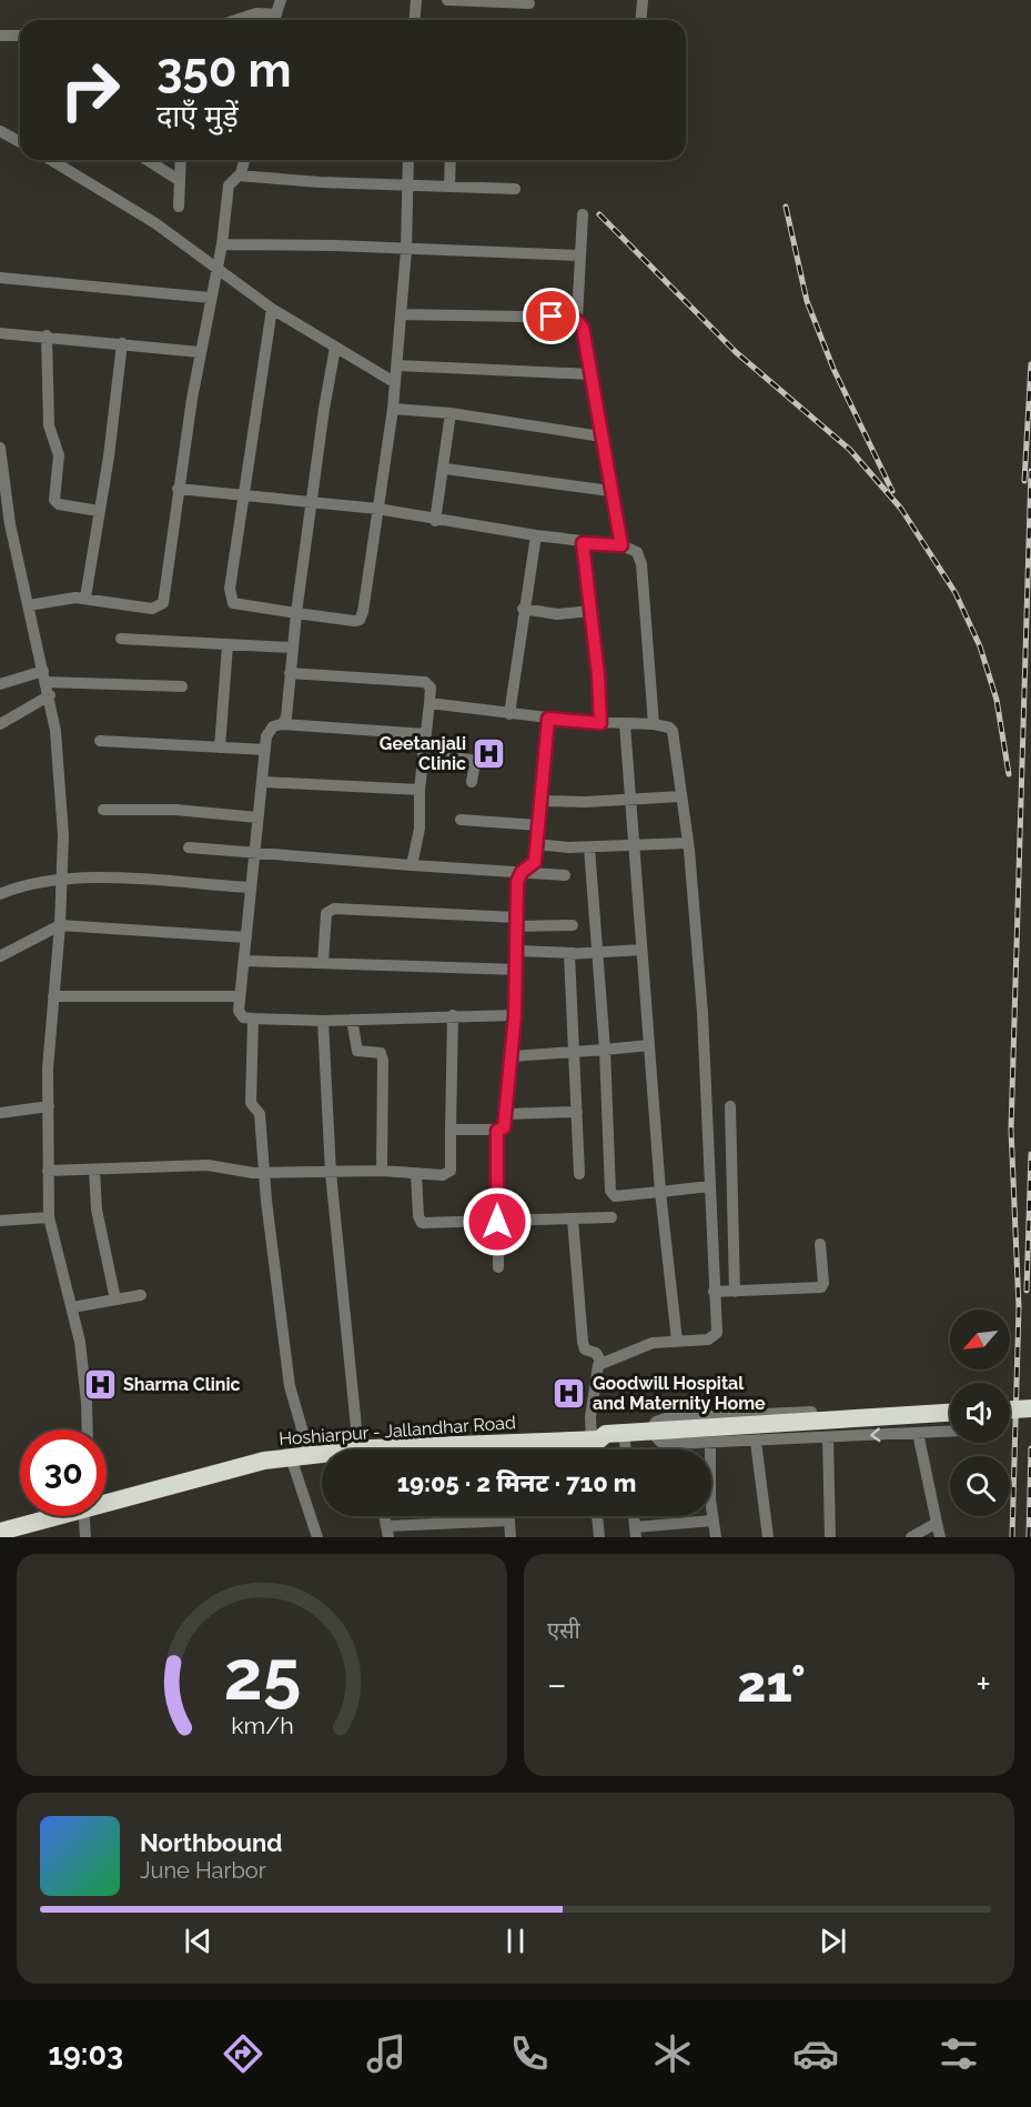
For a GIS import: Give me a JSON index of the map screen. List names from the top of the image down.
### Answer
{
  "streets": {
    "highway": ["Hoshiarpur - Jallandhar Road"]
  },
  "places": {
    "hospital": ["Geetanjali Clinic", "Sharma Clinic", "Goodwill Hospital and Maternity Home"]
  },
  "north": "bottom left",
  "page": {
    "turn": ["350 m", "दाएँ मुड़ें"],
    "limit": "30",
    "trip": "19:05 · 2 मिनट · 710 m",
    "tile": "एसी",
    "heat": ["−", "21°", "+"],
    "song": ["Northbound", "June Harbor"],
    "tabs": "19:03",
    "gauge": ["25", "km/h"]
  }
}
